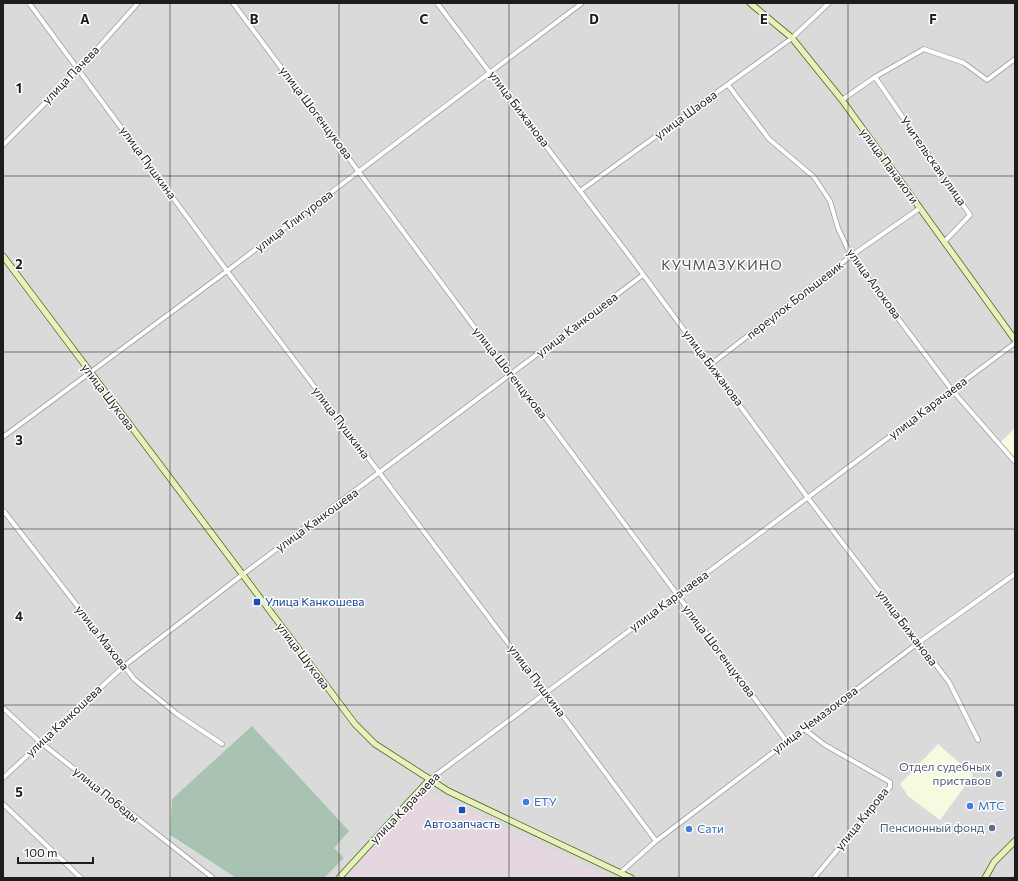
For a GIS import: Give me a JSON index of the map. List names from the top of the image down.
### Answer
{
  "streets": {
    "main road": ["улица Панаиоти", "улица Шукова", "улица Карачаева"],
    "street": [
      "улица Пачева",
      "улица Бижанова",
      "улица Шогенцукова",
      "улица Шаова",
      "Учительская улица",
      "улица Пушкина",
      "улица Тлигурова",
      "улица Алокова",
      "переулок Большевик",
      "улица Канкошева",
      "улица Махова",
      "улица Чемазокова",
      "улица Победы",
      "улица Кирова"
    ]
  },
  "crossings": [
    ["улица Пачева", "улица Пушкина"],
    ["улица Бижанова", "улица Шаова"],
    ["улица Бижанова", "улица Тлигурова"],
    ["улица Бижанова", "переулок Большевик"],
    ["улица Бижанова", "улица Канкошева"],
    ["улица Бижанова", "улица Карачаева"],
    ["улица Бижанова", "улица Чемазокова"],
    ["улица Шогенцукова", "улица Тлигурова"],
    ["улица Шогенцукова", "улица Канкошева"],
    ["улица Шогенцукова", "улица Карачаева"],
    ["улица Шогенцукова", "улица Чемазокова"],
    ["улица Шаова", "улица Панаиоти"],
    ["улица Шаова", "улица Алокова"],
    ["Учительская улица", "улица Панаиоти"],
    ["улица Пушкина", "улица Тлигурова"],
    ["улица Пушкина", "улица Канкошева"],
    ["улица Пушкина", "улица Карачаева"],
    ["улица Пушкина", "улица Чемазокова"],
    ["улица Панаиоти", "переулок Большевик"],
    ["улица Панаиоти", "улица Карачаева"],
    ["улица Тлигурова", "улица Шукова"],
    ["улица Алокова", "переулок Большевик"],
    ["улица Алокова", "улица Карачаева"],
    ["улица Канкошева", "улица Шукова"],
    ["улица Канкошева", "улица Махова"],
    ["улица Канкошева", "улица Победы"],
    ["улица Шукова", "улица Карачаева"],
    ["улица Шукова", "улица Чемазокова"],
    ["улица Чемазокова", "улица Кирова"]
  ],
  "districts": ["КУЧМАЗУКИНО"],
  "places": {
    "transit": ["Улица Канкошева", "Автозапчасть"],
    "other": [
      "Отдел судебных приставов",
      "ЕТУ",
      "МТС",
      "Пенсионный фонд",
      "Сати"
    ]
  },
  "scale_bar": "100 m",
  "grid": {
    "columns": [
      "A",
      "B",
      "C",
      "D",
      "E",
      "F"
    ],
    "rows": [
      "1",
      "2",
      "3",
      "4",
      "5"
    ]
  }
}
